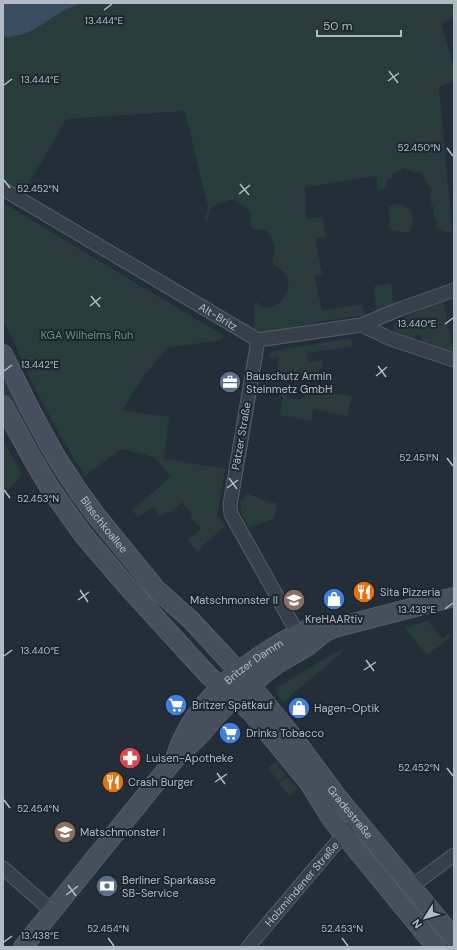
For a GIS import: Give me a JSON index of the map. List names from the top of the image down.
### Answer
{
  "streets": {
    "main road": ["Blaschkoallee", "Britzer Damm", "Gradestraße"],
    "street": ["Alt-Britz", "Pätzer Straße", "Holzmindener Straße"]
  },
  "crossings": [
    ["Alt-Britz", "Pätzer Straße"],
    ["Pätzer Straße", "Britzer Damm"],
    ["Blaschkoallee", "Britzer Damm"],
    ["Blaschkoallee", "Gradestraße"],
    ["Britzer Damm", "Gradestraße"],
    ["Gradestraße", "Holzmindener Straße"]
  ],
  "parks": ["KGA Wilhelms Ruh"],
  "places": {
    "office": ["Bauschutz Armin Steinmetz GmbH"],
    "restaurant": ["Sita Pizzeria", "Crash Burger"],
    "shop": ["KreHAARtiv", "Hagen-Optik"],
    "school or university": ["Matschmonster II", "Matschmonster I"],
    "supermarket": ["Britzer Spätkauf", "Drinks Tobacco"],
    "pharmacy": ["Luisen-Apotheke"],
    "bank": ["Berliner Sparkasse SB-Service"]
  },
  "scale_bar": "50 m",
  "north": "bottom left",
  "coordinates": [
    "13.444°E",
    "52.450°N",
    "52.452°N",
    "13.440°E",
    "13.442°E",
    "52.451°N",
    "52.453°N",
    "13.438°E",
    "52.454°N"
  ]
}
